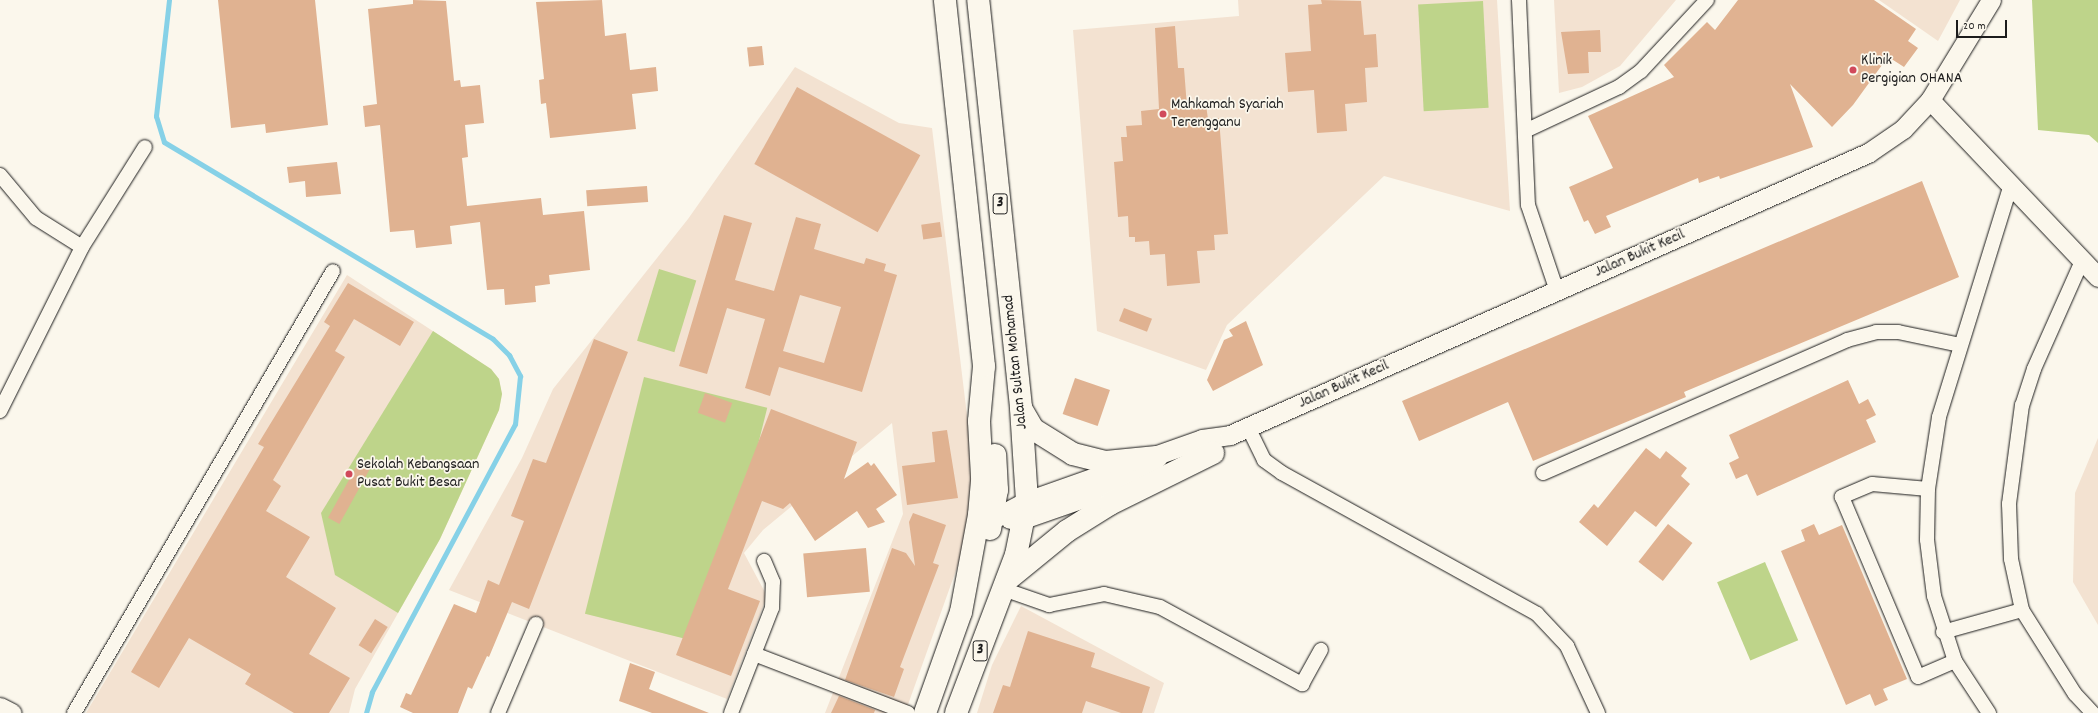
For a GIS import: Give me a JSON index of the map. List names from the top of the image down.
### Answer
{
  "streets": {
    "highway": ["3", "Jalan Sultan Mohamad"],
    "main road": ["Jalan Bukit Kecil"]
  },
  "crossings": [
    ["3", "Jalan Bukit Kecil"],
    ["3", "Jalan Sultan Mohamad"],
    ["Jalan Bukit Kecil", "Jalan Sultan Mohamad"]
  ],
  "places": ["Klinik Pergigian OHANA", "Mahkamah Syariah Terengganu", "Sekolah Kebangsaan Pusat Bukit Besar"],
  "scale_bar": "20 m"
}
